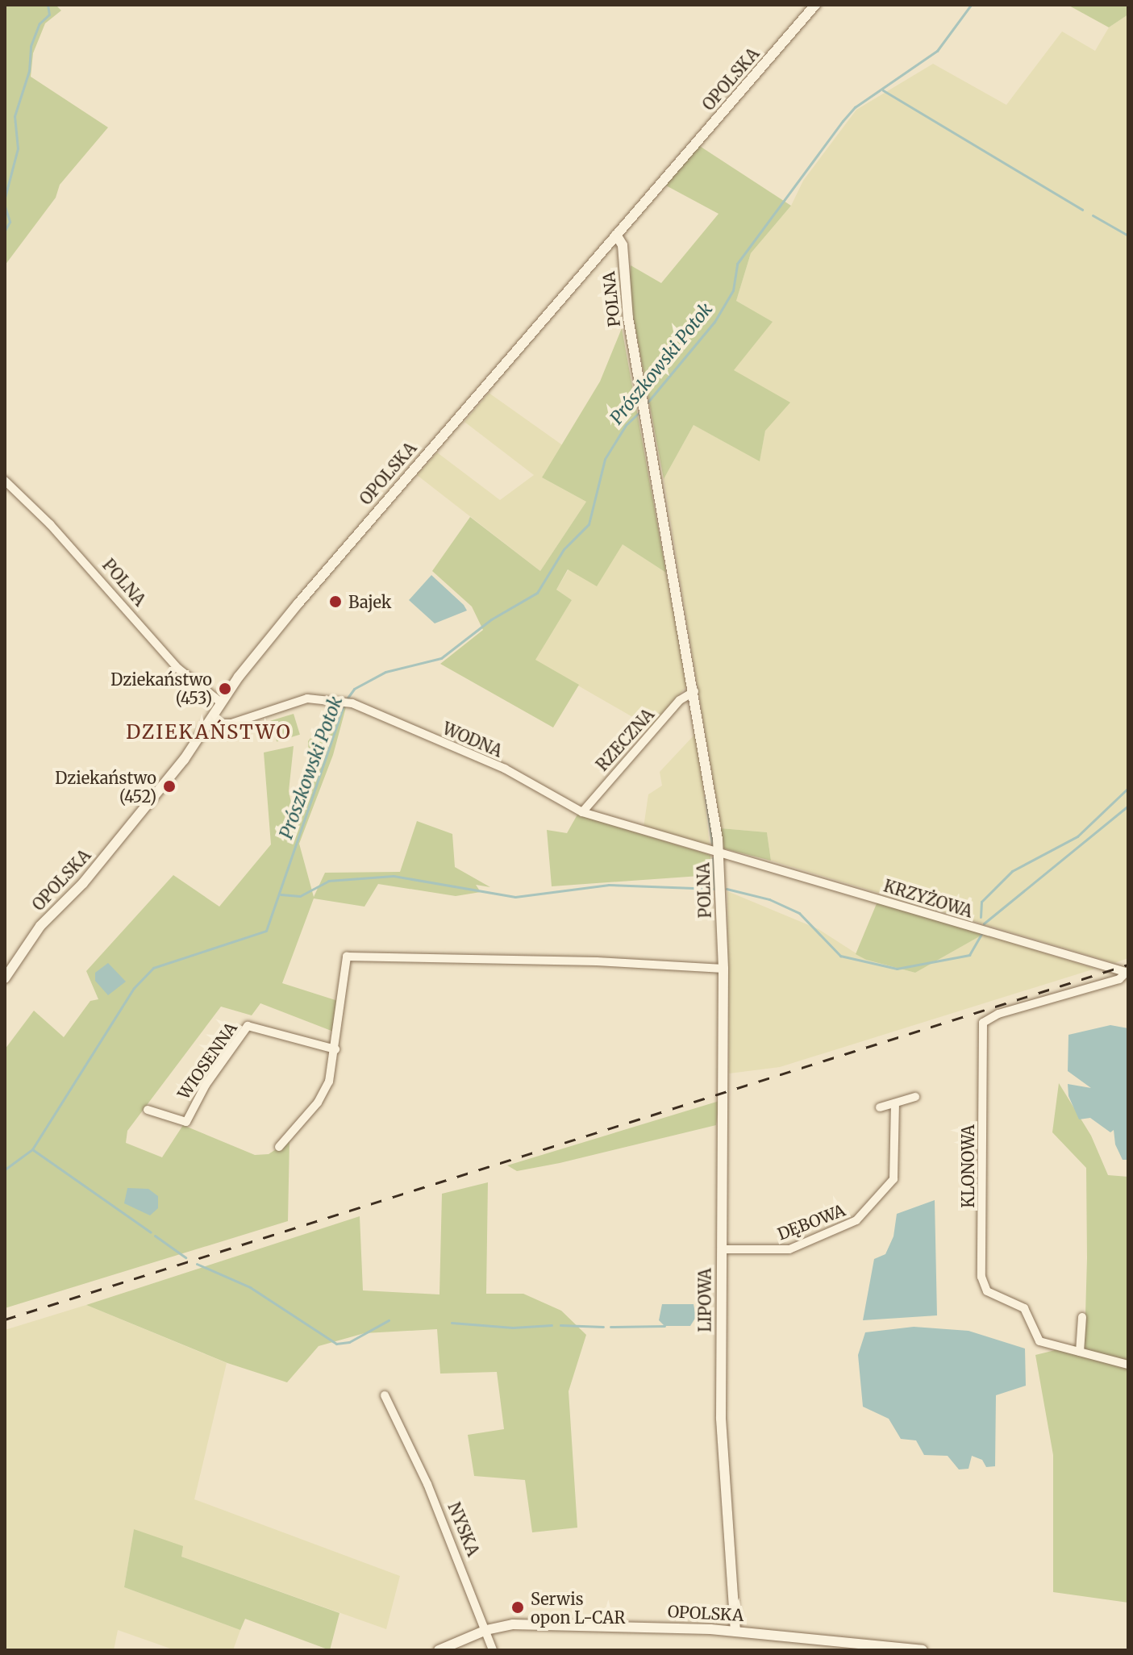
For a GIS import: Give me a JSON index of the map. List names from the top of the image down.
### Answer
{
  "streets": {
    "street": [
      "OPOLSKA",
      "POLNA",
      "WODNA",
      "RZECZNA",
      "KRZYŻOWA",
      "WIOSENNA",
      "KLONOWA",
      "DĘBOWA",
      "LIPOWA",
      "NYSKA"
    ]
  },
  "crossings": [
    ["OPOLSKA", "POLNA"],
    ["OPOLSKA", "WODNA"],
    ["OPOLSKA", "LIPOWA"],
    ["OPOLSKA", "NYSKA"],
    ["POLNA", "WODNA"],
    ["POLNA", "RZECZNA"],
    ["POLNA", "KRZYŻOWA"],
    ["POLNA", "LIPOWA"],
    ["WODNA", "RZECZNA"],
    ["WODNA", "KRZYŻOWA"],
    ["KRZYŻOWA", "KLONOWA"],
    ["DĘBOWA", "LIPOWA"]
  ],
  "districts": ["DZIEKAŃSTWO"],
  "water": ["Prószkowski Potok"],
  "places": [
    "Bajek",
    "Dziekaństwo (453)",
    "Dziekaństwo (452)",
    "Serwis opon L-CAR"
  ]
}
